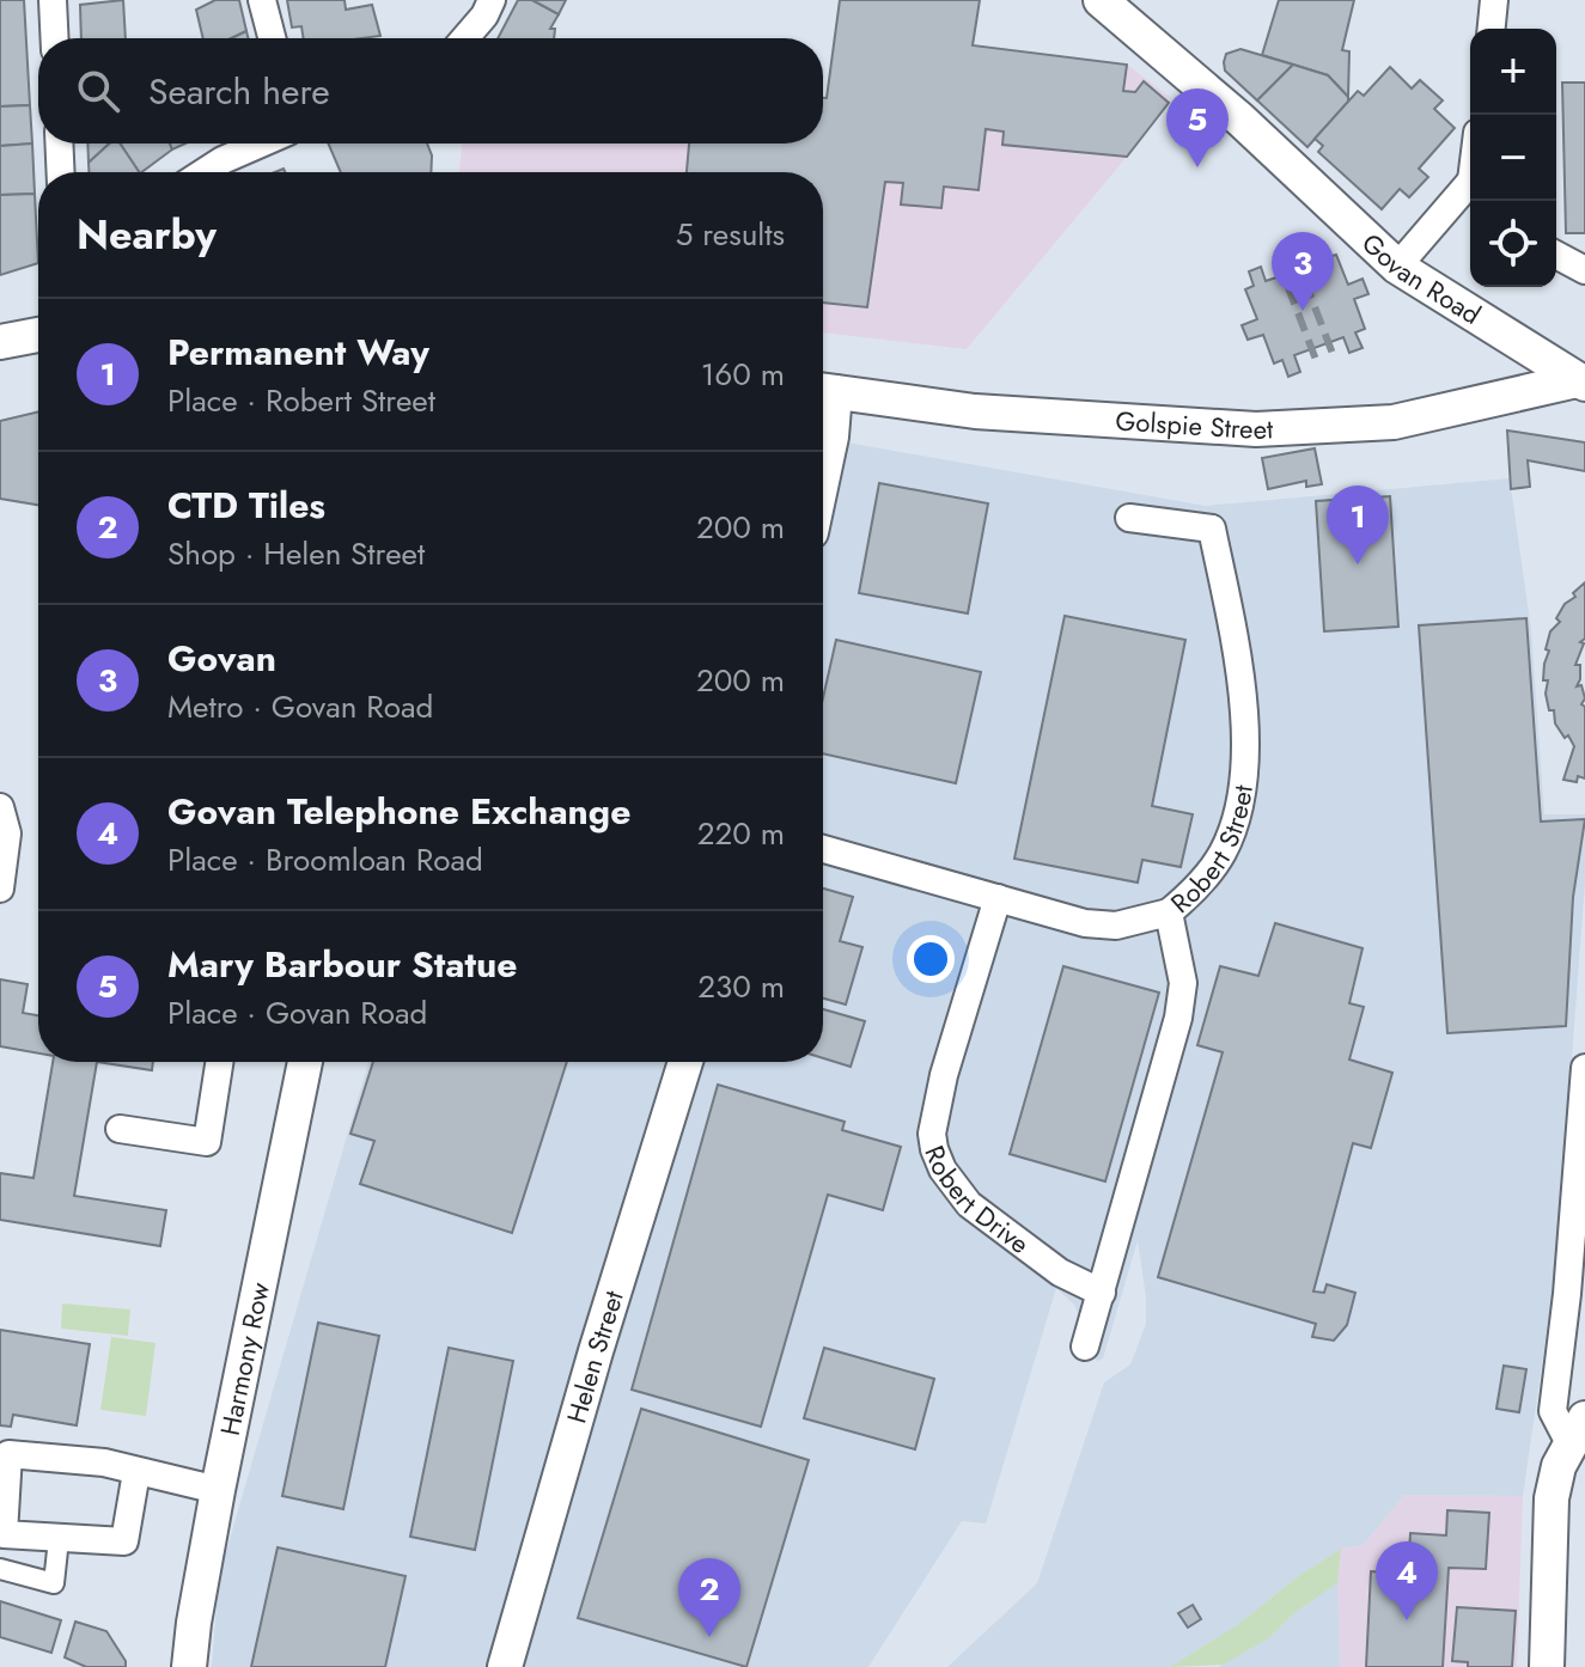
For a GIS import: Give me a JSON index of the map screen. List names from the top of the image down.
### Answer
{
  "streets": {
    "street": [
      "Govan Road",
      "Golspie Street",
      "Robert Street",
      "Robert Drive",
      "Harmony Row",
      "Helen Street"
    ]
  },
  "crossings": [
    ["Govan Road", "Golspie Street"],
    ["Robert Street", "Robert Drive"]
  ],
  "page": {
    "map_buttons": ["+", "−"],
    "search": "Search here",
    "pins": [
      "5",
      "3",
      "1",
      "4",
      "2"
    ],
    "heading": ["Nearby", "5 results"],
    "list": [
      {
        "mark": "1",
        "name": "Permanent Way",
        "note": "Place · Robert Street",
        "value": "160 m"
      },
      {
        "mark": "2",
        "name": "CTD Tiles",
        "note": "Shop · Helen Street",
        "value": "200 m"
      },
      {
        "mark": "3",
        "name": "Govan",
        "note": "Metro · Govan Road",
        "value": "200 m"
      },
      {
        "mark": "4",
        "name": "Govan Telephone Exchange",
        "note": "Place · Broomloan Road",
        "value": "220 m"
      },
      {
        "mark": "5",
        "name": "Mary Barbour Statue",
        "note": "Place · Govan Road",
        "value": "230 m"
      }
    ]
  }
}
